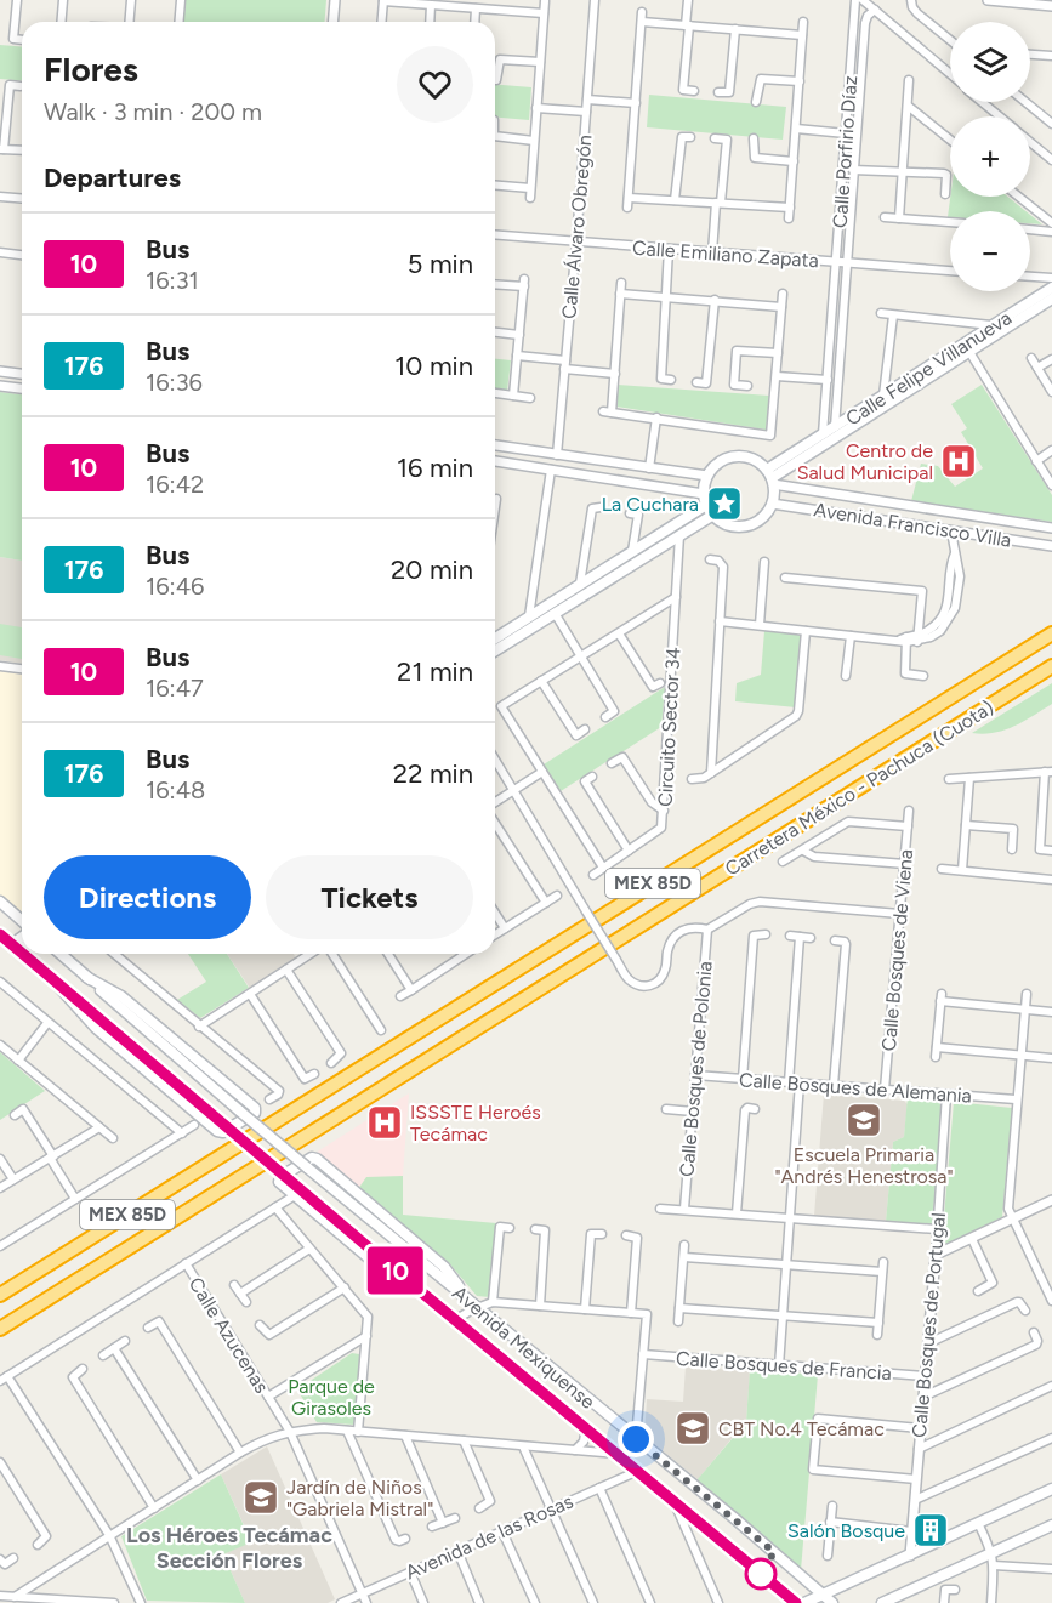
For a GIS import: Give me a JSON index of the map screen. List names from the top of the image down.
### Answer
{
  "streets": {
    "highway": ["Carretera México - Pachuca (Cuota)", "MEX 85D"],
    "main road": ["Calle Felipe Villanueva", "Avenida Mexiquense"],
    "street": [
      "Calle Porfirio Díaz",
      "Calle Álvaro Obregón",
      "Calle Emiliano Zapata",
      "Avenida Francisco Villa",
      "Circuito Sector 34",
      "Calle Bosques de Viena",
      "Calle Bosques de Polonia",
      "Calle Bosques de Alemania",
      "Calle Bosques de Portugal",
      "Calle Azucenas",
      "Calle Bosques de Francia",
      "Avenida de las Rosas"
    ]
  },
  "crossings": [
    ["Calle Porfirio Díaz", "Calle Emiliano Zapata"],
    ["Calle Porfirio Díaz", "Calle Felipe Villanueva"],
    ["Calle Álvaro Obregón", "Calle Emiliano Zapata"],
    ["Calle Felipe Villanueva", "Avenida Francisco Villa"],
    ["Calle Bosques de Viena", "Calle Bosques de Polonia"],
    ["Calle Bosques de Viena", "Calle Bosques de Alemania"],
    ["Calle Bosques de Polonia", "Calle Bosques de Alemania"],
    ["Calle Bosques de Alemania", "Calle Bosques de Portugal"],
    ["Calle Bosques de Portugal", "Calle Bosques de Francia"],
    ["Calle Azucenas", "Avenida de las Rosas"],
    ["Avenida Mexiquense", "Avenida de las Rosas"]
  ],
  "districts": ["Los Héroes Tecámac Sección Flores"],
  "parks": ["Parque de Girasoles"],
  "places": {
    "hospital": ["Centro de Salud Municipal", "ISSSTE Heroés Tecámac"],
    "place": ["La Cuchara"],
    "school or university": ["Escuela Primaria \"Andrés Henestrosa\"", "CBT No.4 Tecámac", "Jardín de Niños \"Gabriela Mistral\""],
    "building": ["Salón Bosque"]
  },
  "lines": ["bus line 10"],
  "page": {
    "on_map": "10",
    "map_buttons": ["+", "−"],
    "heading": [
      ["Flores", "Walk · 3 min · 200 m"],
      "Departures"
    ],
    "list": [
      {
        "mark": "10",
        "name": "Bus",
        "note": "16:31",
        "value": "5 min"
      },
      {
        "mark": "176",
        "name": "Bus",
        "note": "16:36",
        "value": "10 min"
      },
      {
        "mark": "10",
        "name": "Bus",
        "note": "16:42",
        "value": "16 min"
      },
      {
        "mark": "176",
        "name": "Bus",
        "note": "16:46",
        "value": "20 min"
      },
      {
        "mark": "10",
        "name": "Bus",
        "note": "16:47",
        "value": "21 min"
      },
      {
        "mark": "176",
        "name": "Bus",
        "note": "16:48",
        "value": "22 min"
      }
    ],
    "buttons": ["Directions", "Tickets"]
  }
}
